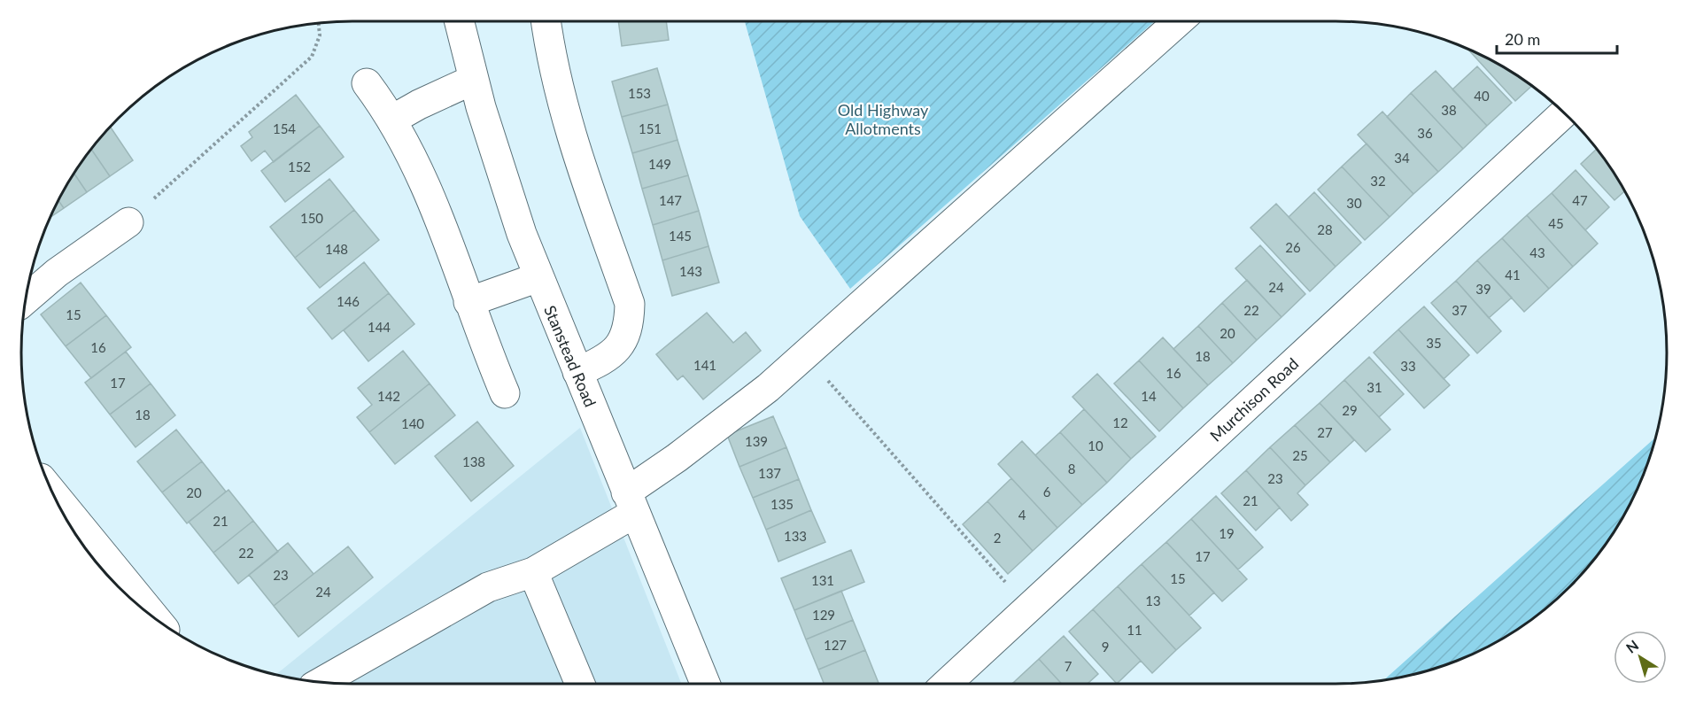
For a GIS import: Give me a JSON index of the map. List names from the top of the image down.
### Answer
{
  "streets": {
    "street": ["Stanstead Road", "Murchison Road"]
  },
  "parks": ["Old Highway Allotments"],
  "house_numbers": [
    "153",
    "40",
    "38",
    "154",
    "151",
    "36",
    "34",
    "149",
    "152",
    "32",
    "147",
    "47",
    "30",
    "150",
    "45",
    "28",
    "145",
    "26",
    "148",
    "43",
    "143",
    "41",
    "24",
    "39",
    "146",
    "22",
    "37",
    "15",
    "144",
    "20",
    "35",
    "16",
    "18",
    "141",
    "33",
    "16",
    "17",
    "31",
    "142",
    "14",
    "29",
    "18",
    "12",
    "140",
    "27",
    "139",
    "10",
    "25",
    "138",
    "8",
    "137",
    "23",
    "6",
    "20",
    "21",
    "135",
    "4",
    "21",
    "19",
    "133",
    "2",
    "22",
    "17",
    "23",
    "15",
    "131",
    "24",
    "13",
    "129",
    "11",
    "127",
    "9",
    "7"
  ],
  "scale_bar": "20 m",
  "north": "top left"
}
